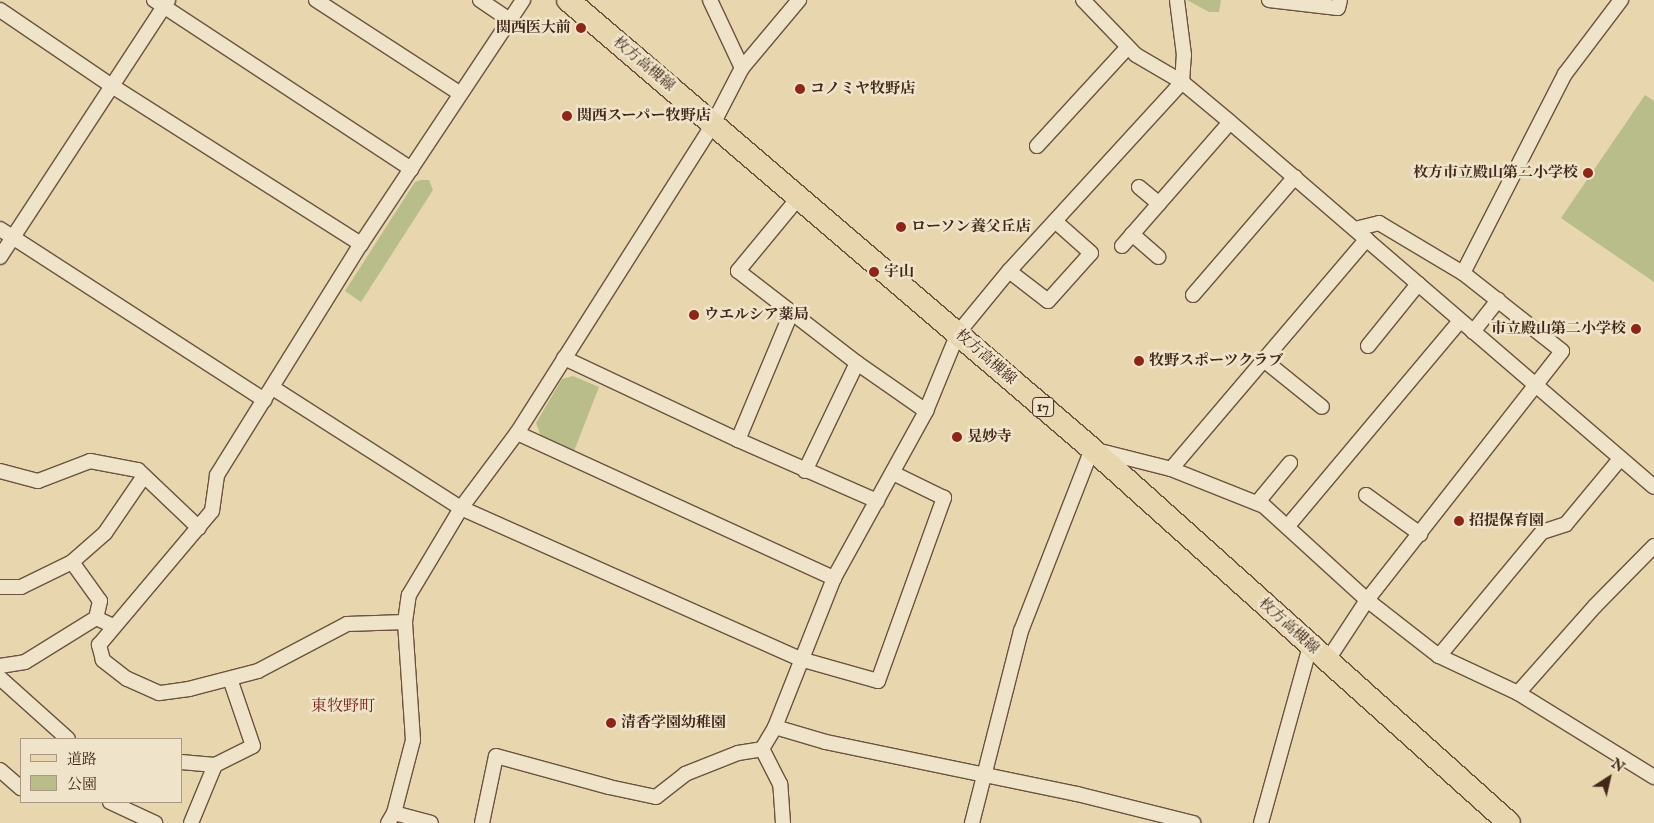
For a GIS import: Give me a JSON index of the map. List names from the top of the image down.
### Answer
{
  "streets": {
    "main road": ["枚方高槻線", "17"]
  },
  "districts": ["東牧野町"],
  "places": [
    "関西医大前",
    "コノミヤ牧野店",
    "関西スーパー牧野店",
    "枚方市立殿山第二小学校",
    "ローソン養父丘店",
    "宇山",
    "ウエルシア薬局",
    "市立殿山第二小学校",
    "牧野スポーツクラブ",
    "晃妙寺",
    "招提保育園",
    "清香学園幼稚園"
  ],
  "legend": ["道路", "公園"],
  "north": "top right"
}
